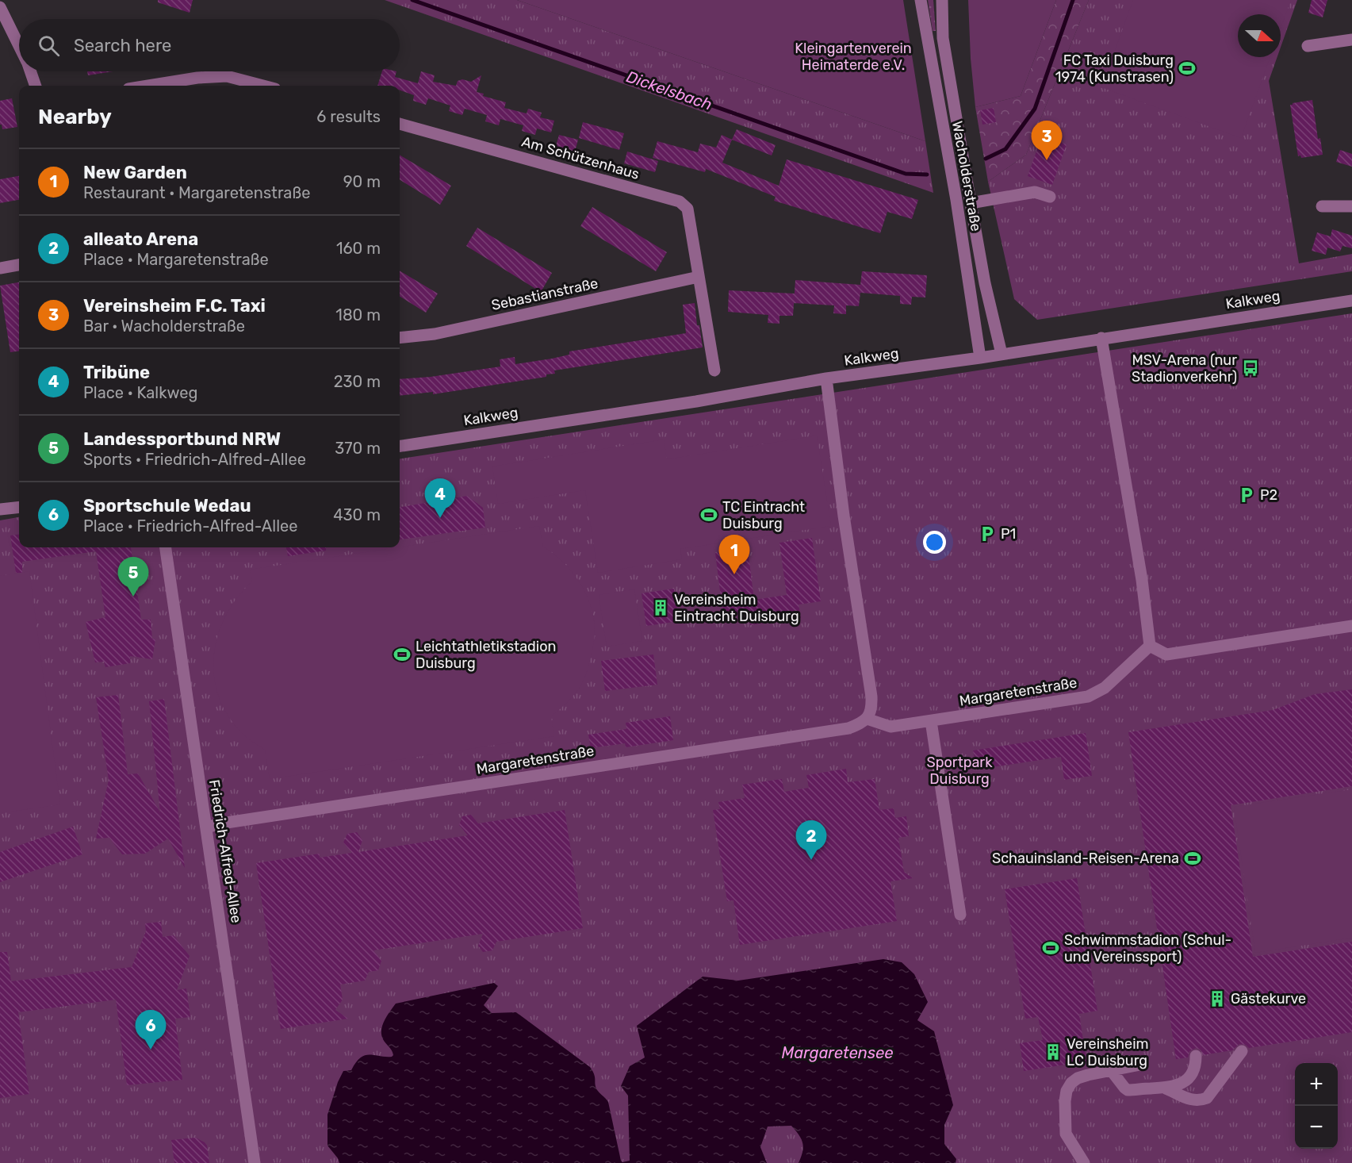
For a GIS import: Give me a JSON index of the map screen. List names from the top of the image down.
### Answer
{
  "streets": {
    "street": [
      "Am Schützenhaus",
      "Wacholderstraße",
      "Sebastianstraße",
      "Kalkweg",
      "Margaretenstraße",
      "Friedrich-Alfred-Allee"
    ]
  },
  "crossings": [
    ["Am Schützenhaus", "Sebastianstraße"],
    ["Wacholderstraße", "Kalkweg"],
    ["Margaretenstraße", "Friedrich-Alfred-Allee"]
  ],
  "water": ["Dickelsbach", "Margaretensee"],
  "parks": ["Kleingartenverein Heimaterde e.V.", "Sportpark Duisburg"],
  "places": {
    "sports": [
      "FC Taxi Duisburg 1974 (Kunstrasen)",
      "TC Eintracht Duisburg",
      "Leichtathletikstadion Duisburg",
      "Schauinsland-Reisen-Arena",
      "Schwimmstadion (Schul- und Vereinssport)"
    ],
    "bus stop": ["MSV-Arena (nur Stadionverkehr)"],
    "parking": ["P2", "P1"],
    "building": ["Vereinsheim Eintracht Duisburg", "Gästekurve", "Vereinsheim LC Duisburg"]
  },
  "north": "right",
  "page": {
    "search": "Search here",
    "heading": ["Nearby", "6 results"],
    "pins": [
      "3",
      "4",
      "1",
      "5",
      "2",
      "6"
    ],
    "list": [
      {
        "mark": "1",
        "name": "New Garden",
        "note": "Restaurant · Margaretenstraße",
        "value": "90 m"
      },
      {
        "mark": "2",
        "name": "alleato Arena",
        "note": "Place · Margaretenstraße",
        "value": "160 m"
      },
      {
        "mark": "3",
        "name": "Vereinsheim F.C. Taxi",
        "note": "Bar · Wacholderstraße",
        "value": "180 m"
      },
      {
        "mark": "4",
        "name": "Tribüne",
        "note": "Place · Kalkweg",
        "value": "230 m"
      },
      {
        "mark": "5",
        "name": "Landessportbund NRW",
        "note": "Sports · Friedrich-Alfred-Allee",
        "value": "370 m"
      },
      {
        "mark": "6",
        "name": "Sportschule Wedau",
        "note": "Place · Friedrich-Alfred-Allee",
        "value": "430 m"
      }
    ],
    "map_buttons": ["+", "−"]
  }
}
